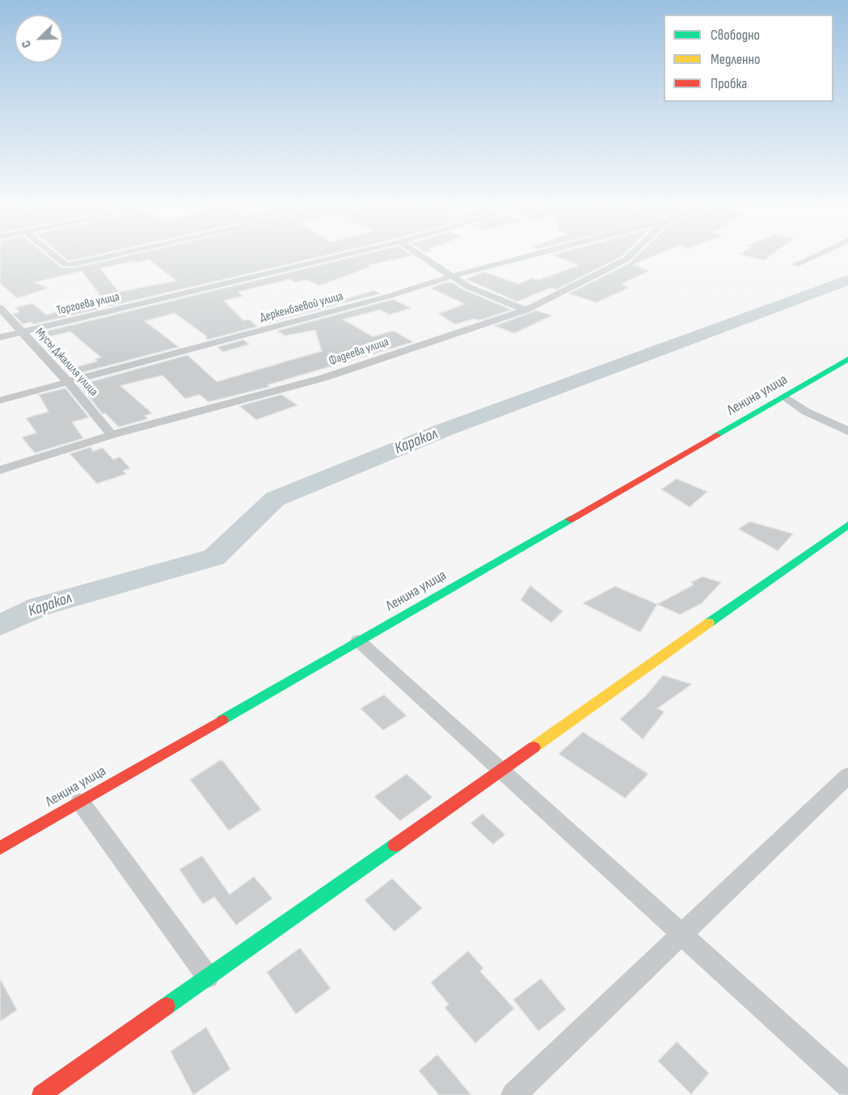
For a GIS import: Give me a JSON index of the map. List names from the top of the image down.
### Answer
{
  "streets": {
    "street": [
      "Торгоева улица",
      "Деркенбаевой улица",
      "Фадеева улица",
      "Мусы Джалиля улица",
      "Ленина улица"
    ]
  },
  "crossings": [
    ["Торгоева улица", "Мусы Джалиля улица"],
    ["Деркенбаевой улица", "Мусы Джалиля улица"],
    ["Фадеева улица", "Мусы Джалиля улица"]
  ],
  "water": ["Каракол"],
  "legend": ["Свободно", "Медленно", "Пробка"],
  "north": "bottom left"
}
